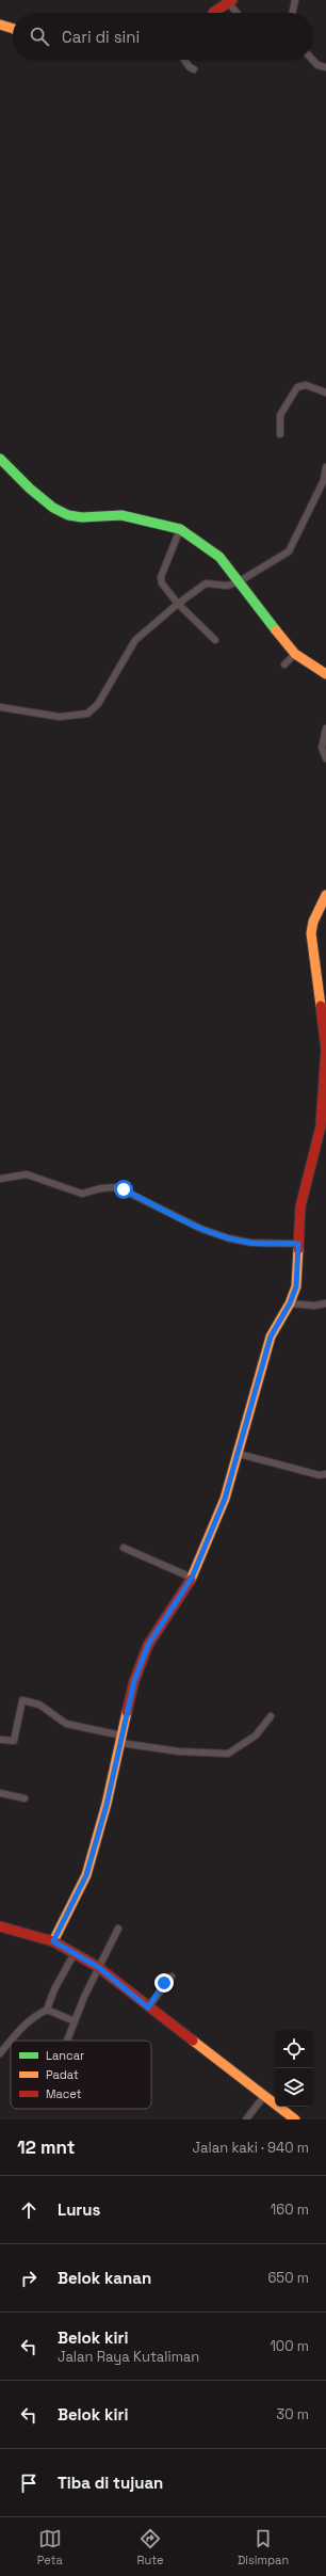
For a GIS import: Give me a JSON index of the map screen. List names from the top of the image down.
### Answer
{
  "legend": ["Lancar", "Padat", "Macet"],
  "page": {
    "search": "Cari di sini",
    "heading": ["12 mnt", "Jalan kaki · 940 m"],
    "list": [
      ["Lurus", "160 m"],
      ["Belok kanan", "650 m"],
      ["Belok kiri", "Jalan Raya Kutaliman", "100 m"],
      ["Belok kiri", "30 m"],
      "Tiba di tujuan"
    ],
    "nav": ["Peta", "Rute", "Disimpan"]
  }
}
